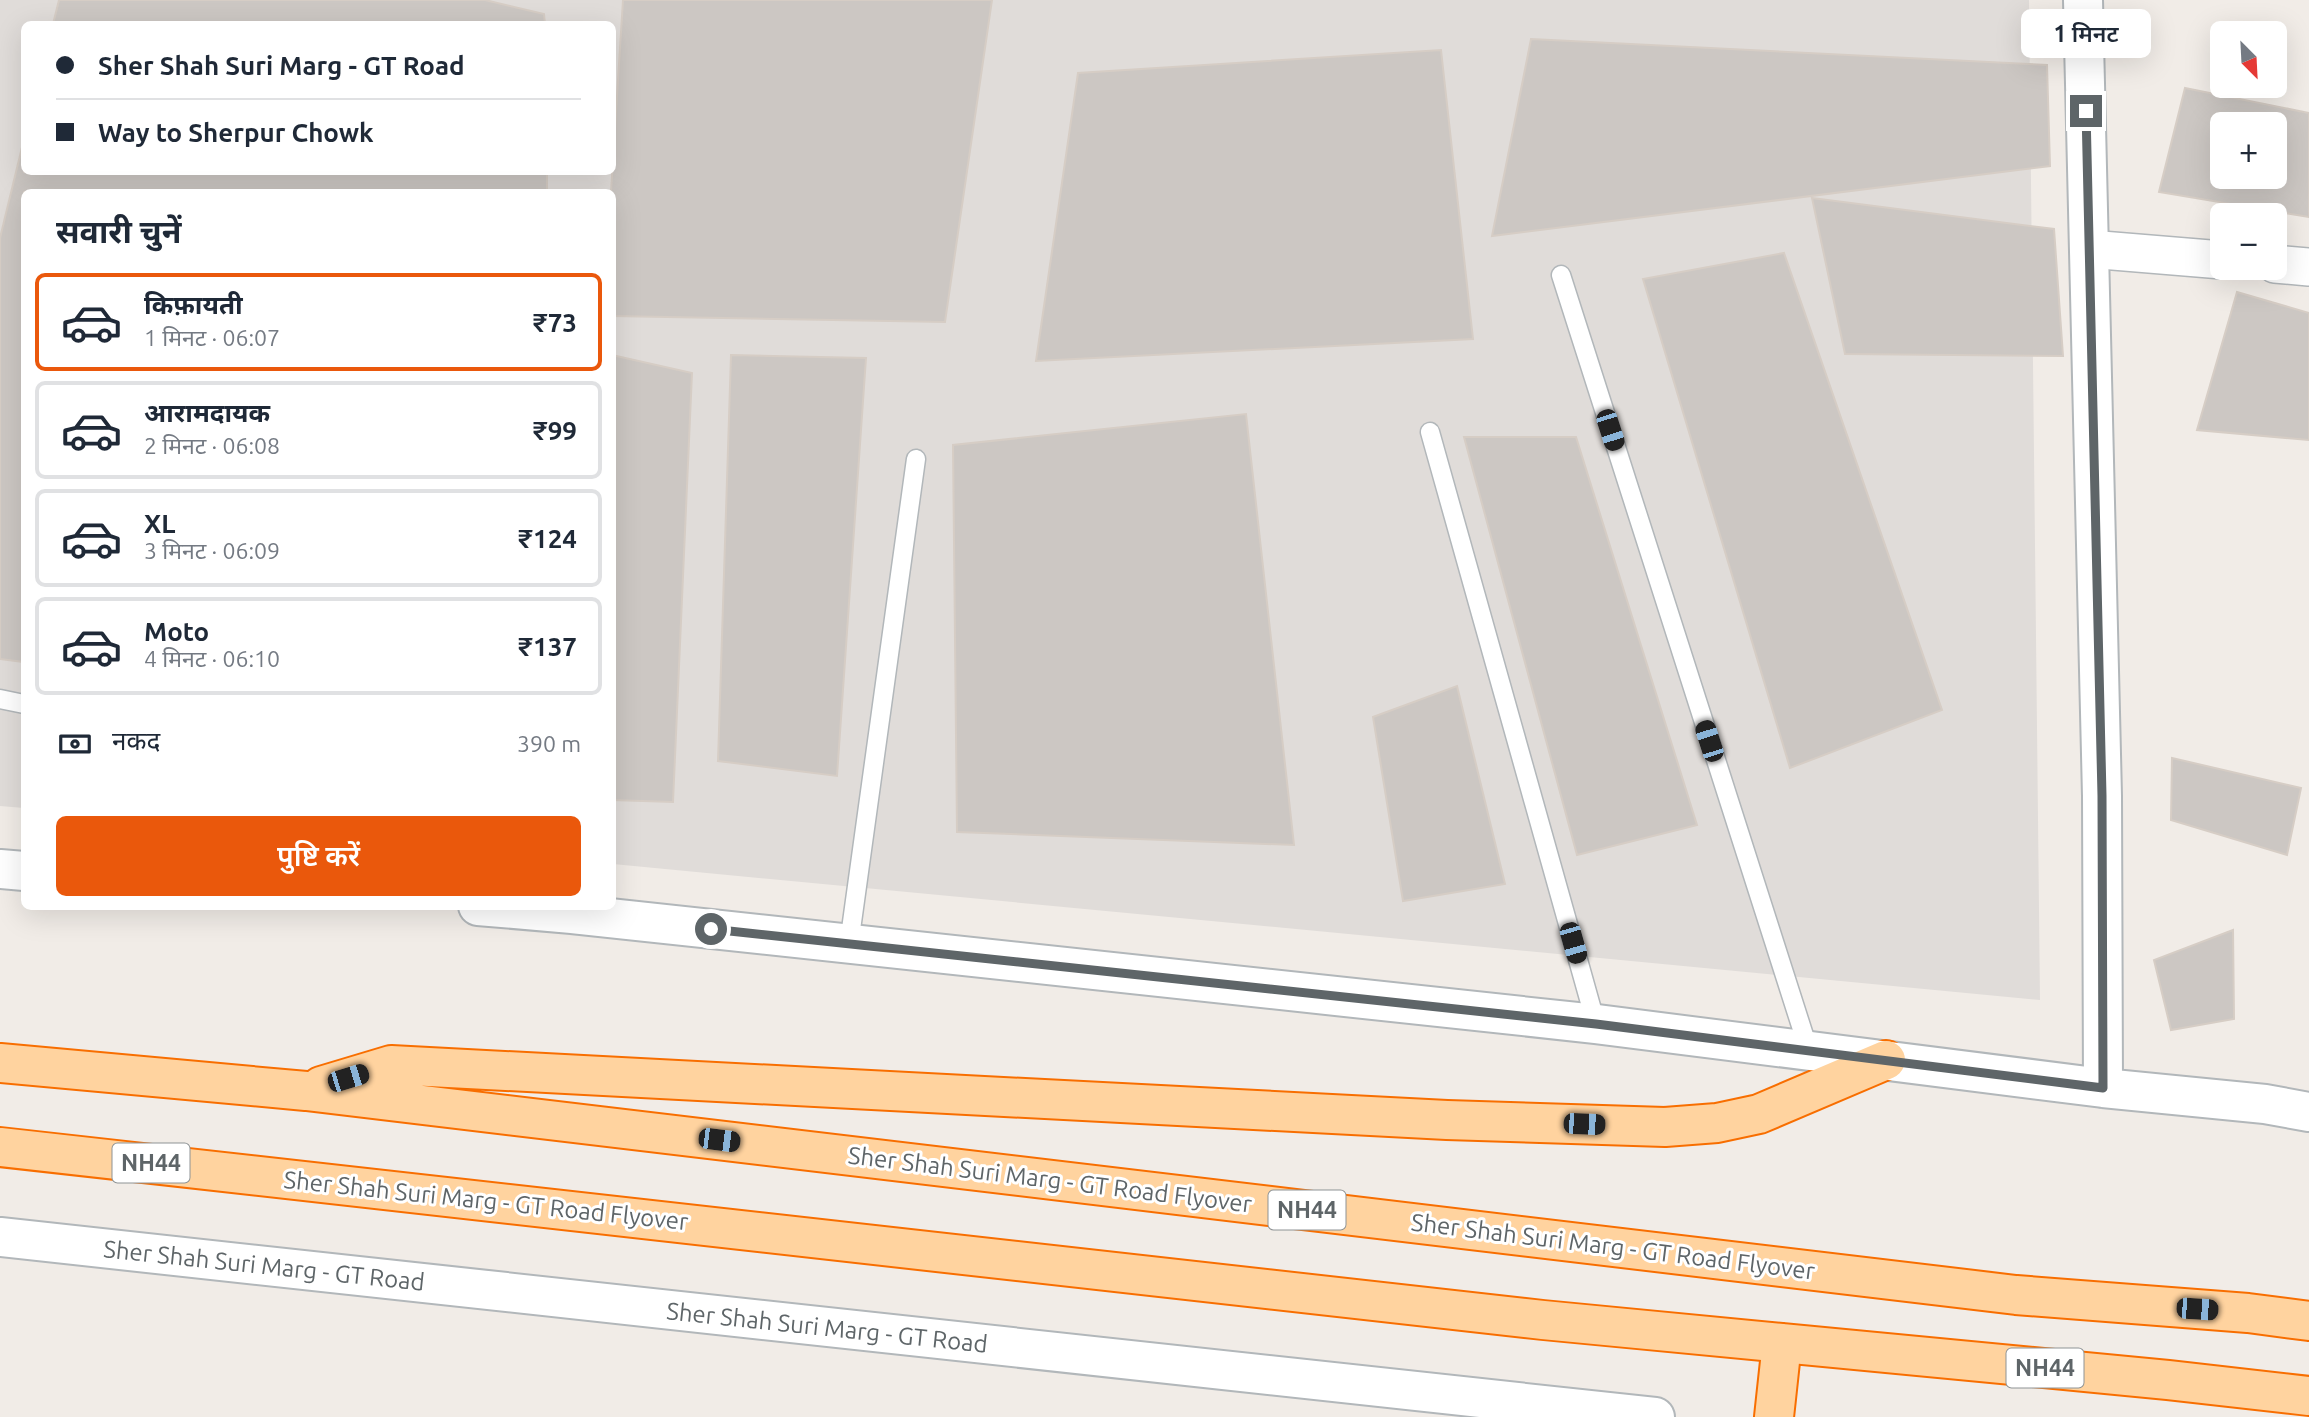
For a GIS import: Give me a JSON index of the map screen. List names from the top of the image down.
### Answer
{
  "streets": {
    "highway": ["NH44", "Sher Shah Suri Marg - GT Road Flyover"],
    "street": ["Sher Shah Suri Marg - GT Road"]
  },
  "north": "bottom right",
  "page": {
    "bubble": "1 मिनट",
    "map_buttons": ["+", "−"],
    "banner": ["Sher Shah Suri Marg - GT Road", "Way to Sherpur Chowk"],
    "heading": "सवारी चुनें",
    "list": [
      {
        "name": "किफ़ायती",
        "note": "1 मिनट · 06:07",
        "value": "₹73"
      },
      {
        "name": "आरामदायक",
        "note": "2 मिनट · 06:08",
        "value": "₹99"
      },
      {
        "name": "XL",
        "note": "3 मिनट · 06:09",
        "value": "₹124"
      },
      {
        "name": "Moto",
        "note": "4 मिनट · 06:10",
        "value": "₹137"
      }
    ],
    "pay": ["नकद", "390 m"],
    "buttons": "पुष्टि करें"
  }
}
